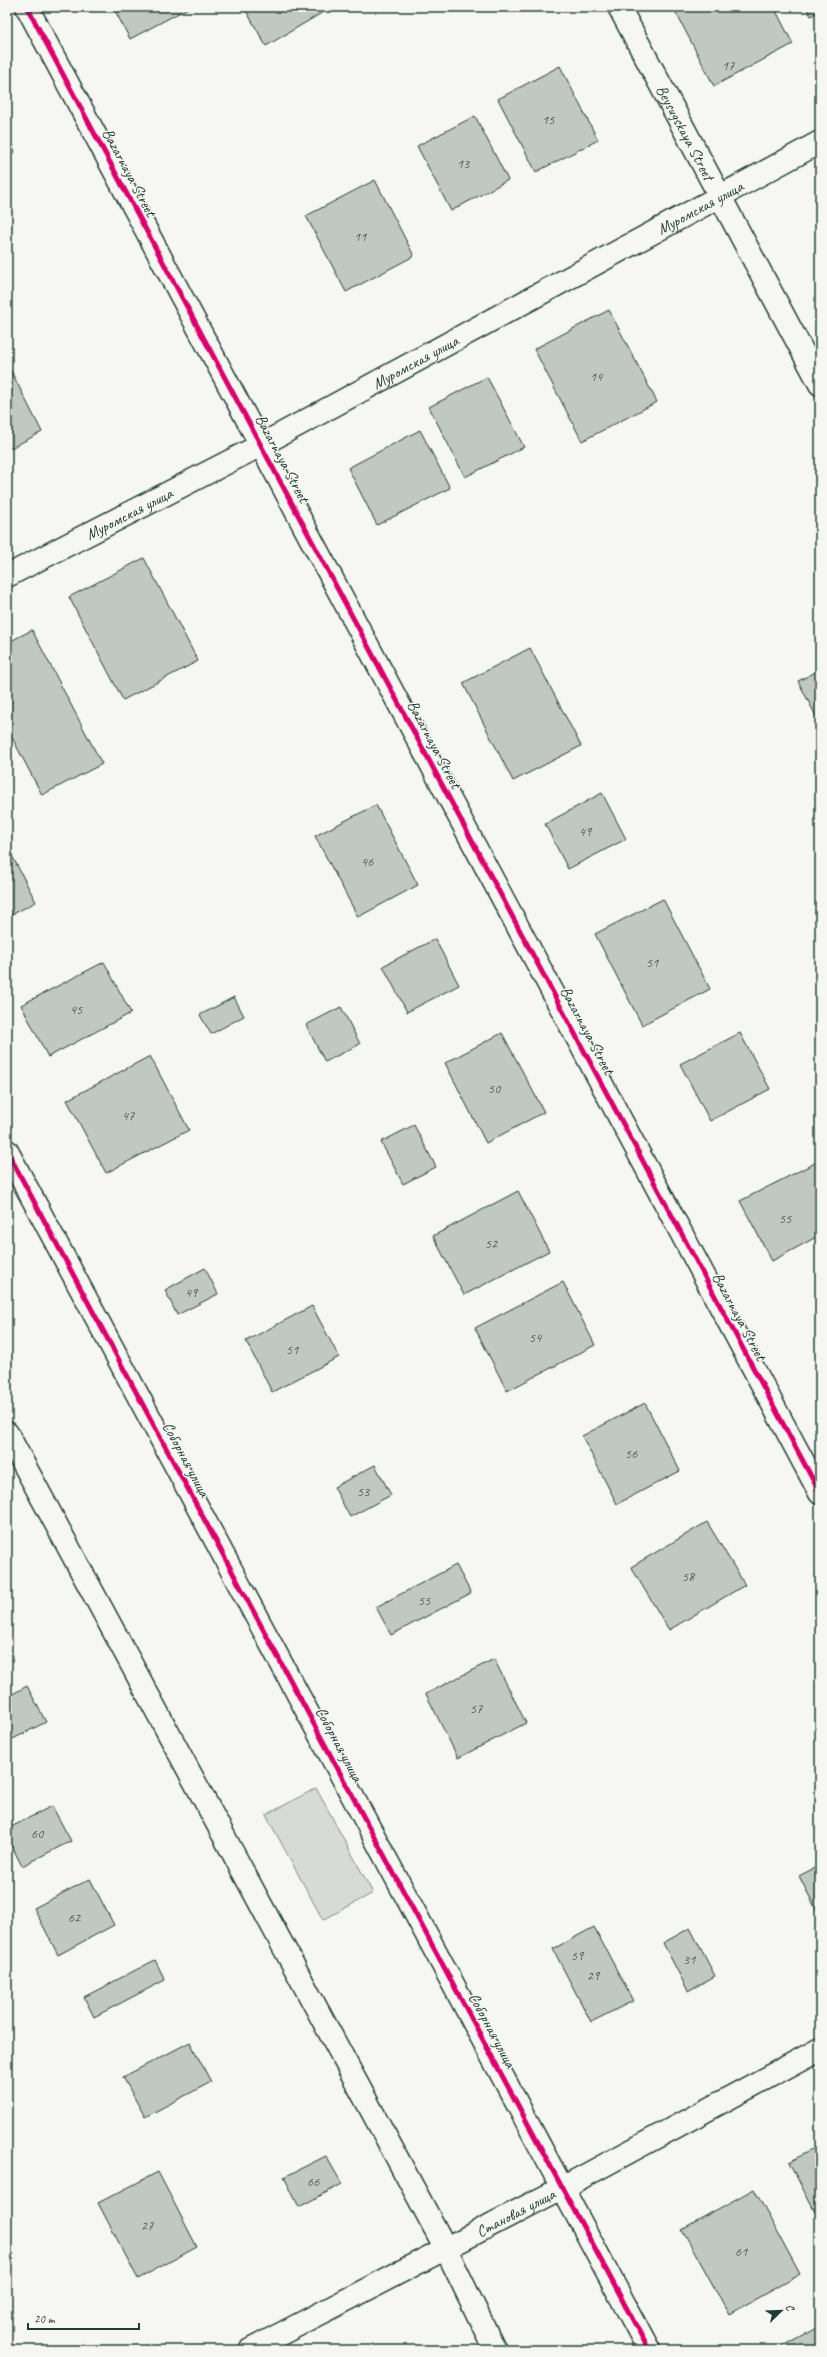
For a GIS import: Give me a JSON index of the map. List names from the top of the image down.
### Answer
{
  "streets": {
    "street": [
      "Beysugskaya Street",
      "Bazarnaya Street",
      "Муромская улица",
      "Соборная улица",
      "Становая улица"
    ]
  },
  "crossings": [
    ["Beysugskaya Street", "Муромская улица"],
    ["Bazarnaya Street", "Муромская улица"],
    ["Соборная улица", "Становая улица"]
  ],
  "house_numbers": [
    "17",
    "15",
    "13",
    "11",
    "14",
    "49",
    "46",
    "51",
    "45",
    "50",
    "47",
    "55",
    "52",
    "49",
    "54",
    "51",
    "56",
    "53",
    "58",
    "55",
    "57",
    "60",
    "62",
    "59",
    "31",
    "29",
    "66",
    "27",
    "61"
  ],
  "scale_bar": "20 m",
  "north": "top right"
}
